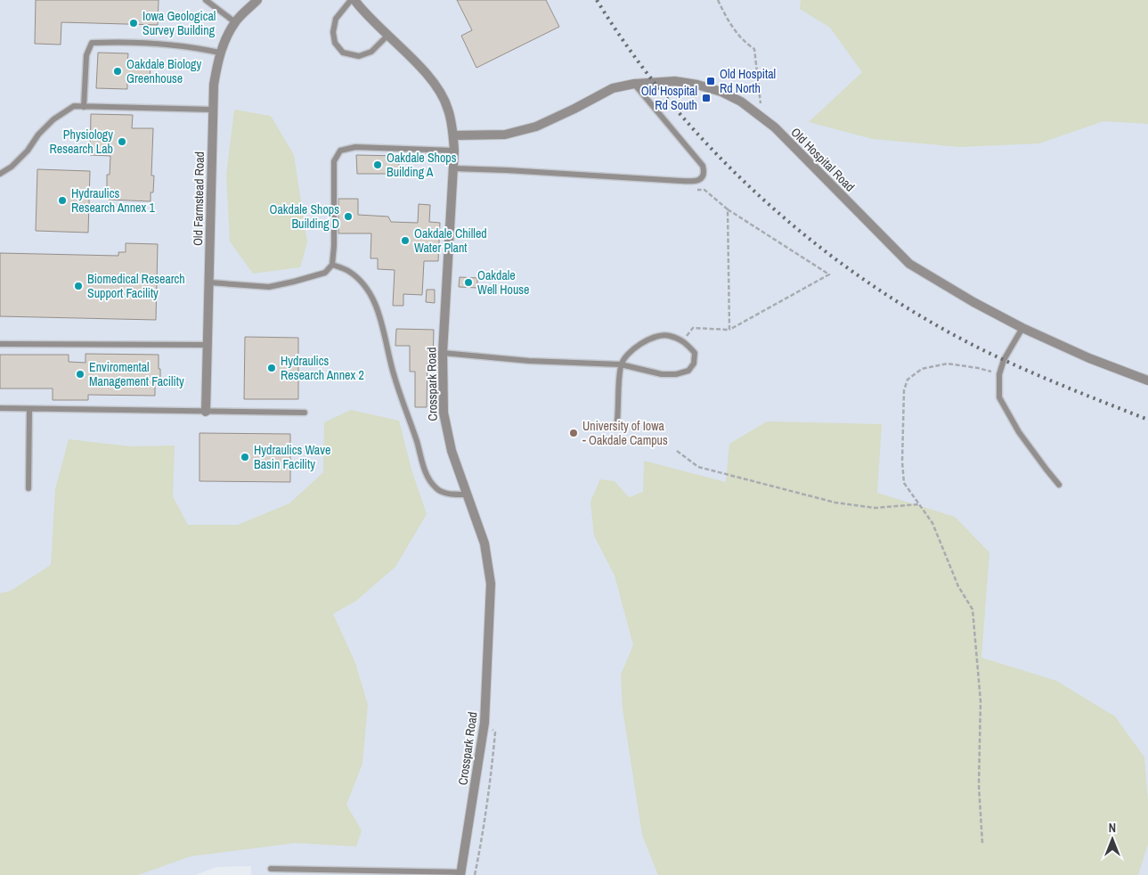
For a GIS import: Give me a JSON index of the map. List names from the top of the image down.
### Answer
{
  "streets": {
    "street": ["Old Hospital Road", "Old Farmstead Road", "Crosspark Road"]
  },
  "crossings": [
    ["Old Hospital Road", "Crosspark Road"]
  ],
  "places": {
    "other": [
      "Iowa Geological Survey Building",
      "Oakdale Biology Greenhouse",
      "Physiology Research Lab",
      "Oakdale Shops Building A",
      "Hydraulics Research Annex 1",
      "Oakdale Shops Building D",
      "Oakdale Chilled Water Plant",
      "Oakdale Well House",
      "Biomedical Research Support Facility",
      "Hydraulics Research Annex 2",
      "Enviromental Management Facility",
      "University of Iowa - Oakdale Campus",
      "Hydraulics Wave Basin Facility"
    ],
    "transit": ["Old Hospital Rd North", "Old Hospital Rd South"]
  },
  "north": "top"
}
